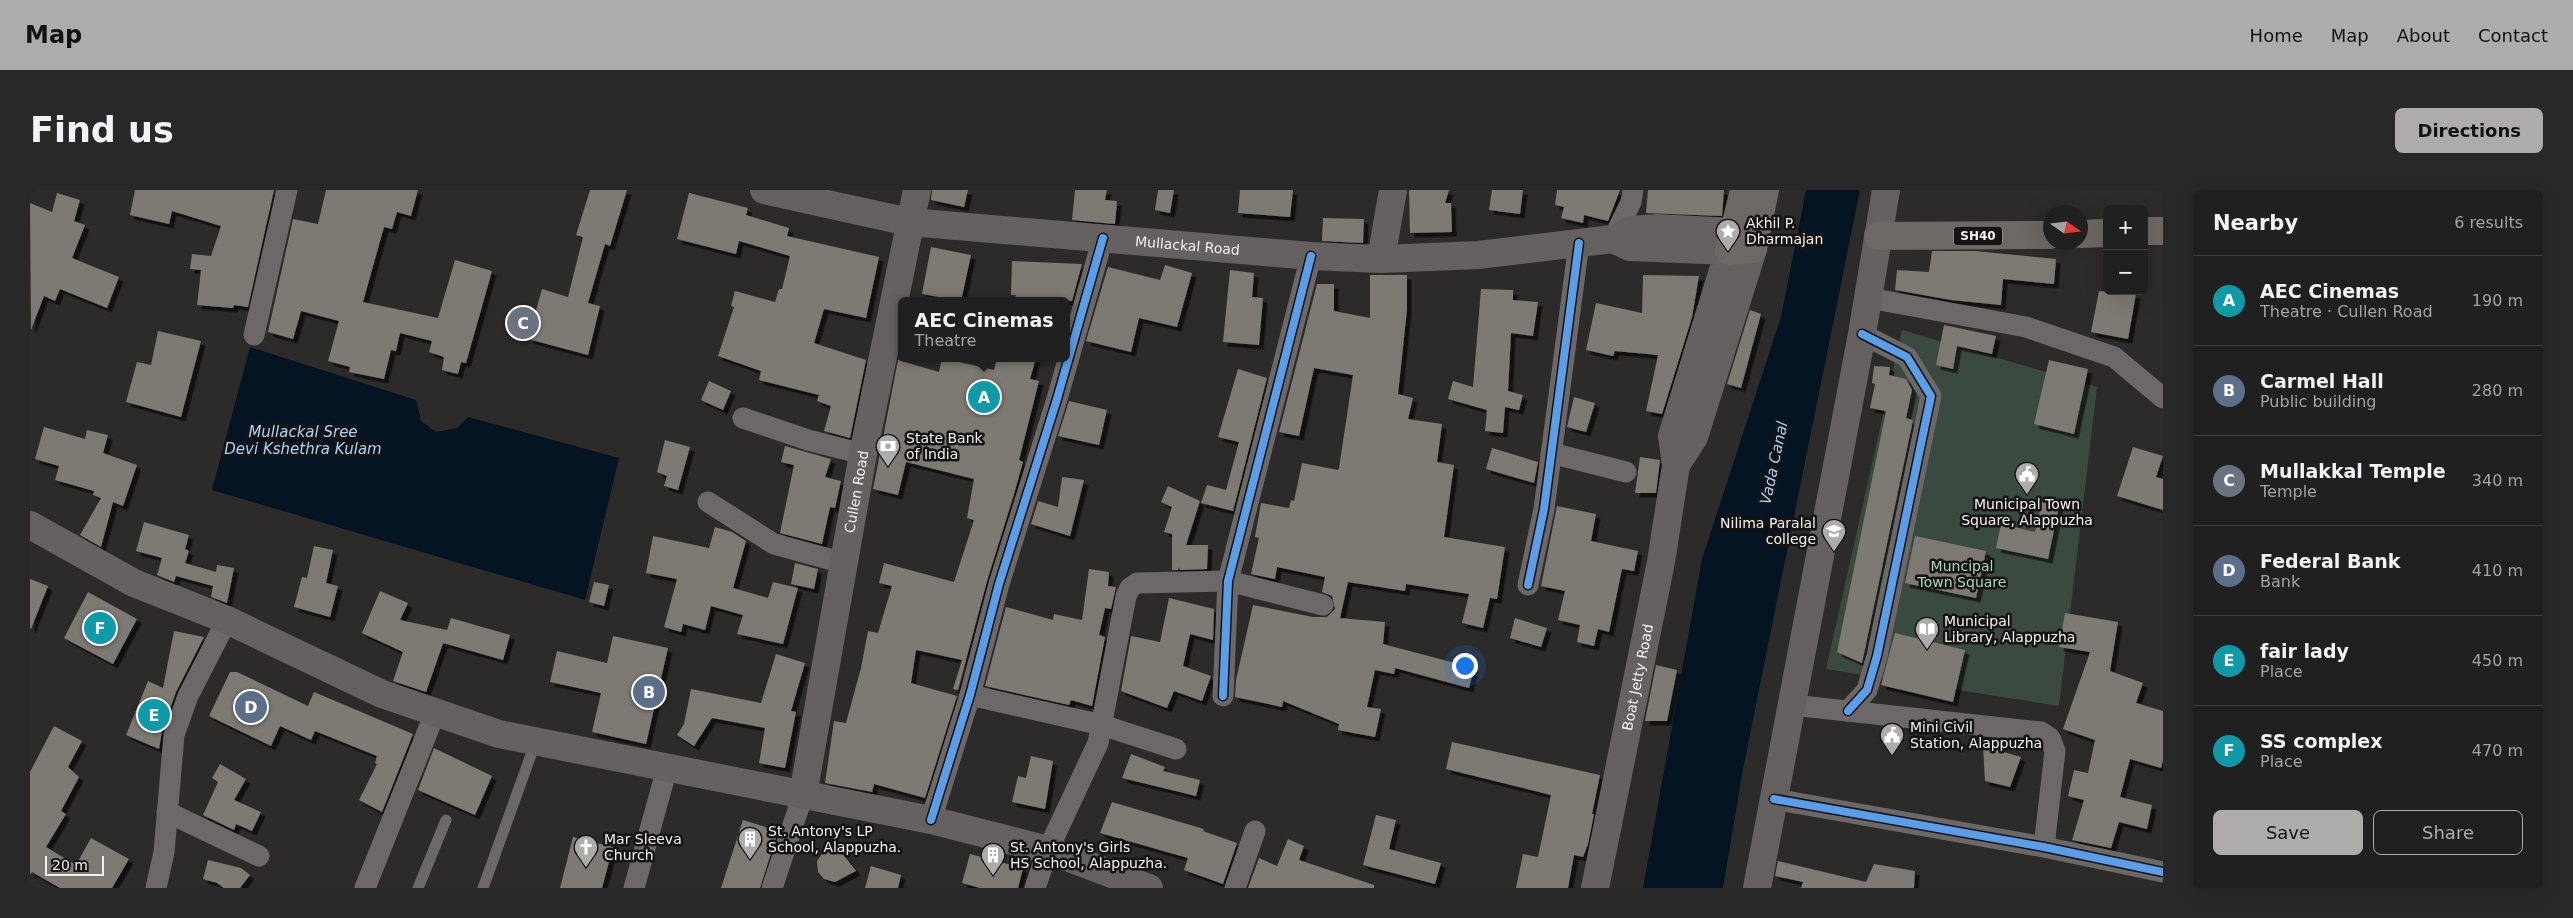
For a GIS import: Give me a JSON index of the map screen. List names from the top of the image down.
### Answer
{
  "streets": {
    "main road": [
      "SH40",
      "Mullackal Road",
      "Cullen Road",
      "Boat Jetty Road"
    ]
  },
  "crossings": [
    ["Mullackal Road", "Cullen Road"],
    ["Mullackal Road", "Boat Jetty Road"]
  ],
  "water": ["Mullackal Sree Devi Kshethra Kulam", "Vada Canal"],
  "parks": ["Muncipal Town Square"],
  "places": {
    "place": ["Akhil P. Dharmajan"],
    "bank": ["State Bank of India"],
    "public building": ["Municipal Town Square, Alappuzha", "Mini Civil Station, Alappuzha"],
    "school or university": ["Nilima Paralal college"],
    "library": ["Municipal Library, Alappuzha"],
    "building": ["St. Antony's LP School, Alappuzha.", "St. Antony's Girls HS School, Alappuzha."],
    "church": ["Mar Sleeva Church"]
  },
  "scale_bar": "20 m",
  "north": "right",
  "page": {
    "header": "Map",
    "nav": [
      "Home",
      "Map",
      "About",
      "Contact"
    ],
    "buttons": [
      "Directions",
      ["Save", "Share"]
    ],
    "title": "Find us",
    "heading": ["Nearby", "6 results"],
    "map_buttons": ["+", "−"],
    "list": [
      {
        "mark": "A",
        "name": "AEC Cinemas",
        "note": "Theatre · Cullen Road",
        "value": "190 m"
      },
      {
        "mark": "B",
        "name": "Carmel Hall",
        "note": "Public building",
        "value": "280 m"
      },
      {
        "mark": "C",
        "name": "Mullakkal Temple",
        "note": "Temple",
        "value": "340 m"
      },
      {
        "mark": "D",
        "name": "Federal Bank",
        "note": "Bank",
        "value": "410 m"
      },
      {
        "mark": "E",
        "name": "fair lady",
        "note": "Place",
        "value": "450 m"
      },
      {
        "mark": "F",
        "name": "SS complex",
        "note": "Place",
        "value": "470 m"
      }
    ],
    "popup": ["AEC Cinemas", "Theatre"],
    "pins": [
      "C",
      "A",
      "F",
      "B",
      "D",
      "E"
    ],
    "scale": "20 m"
  }
}
